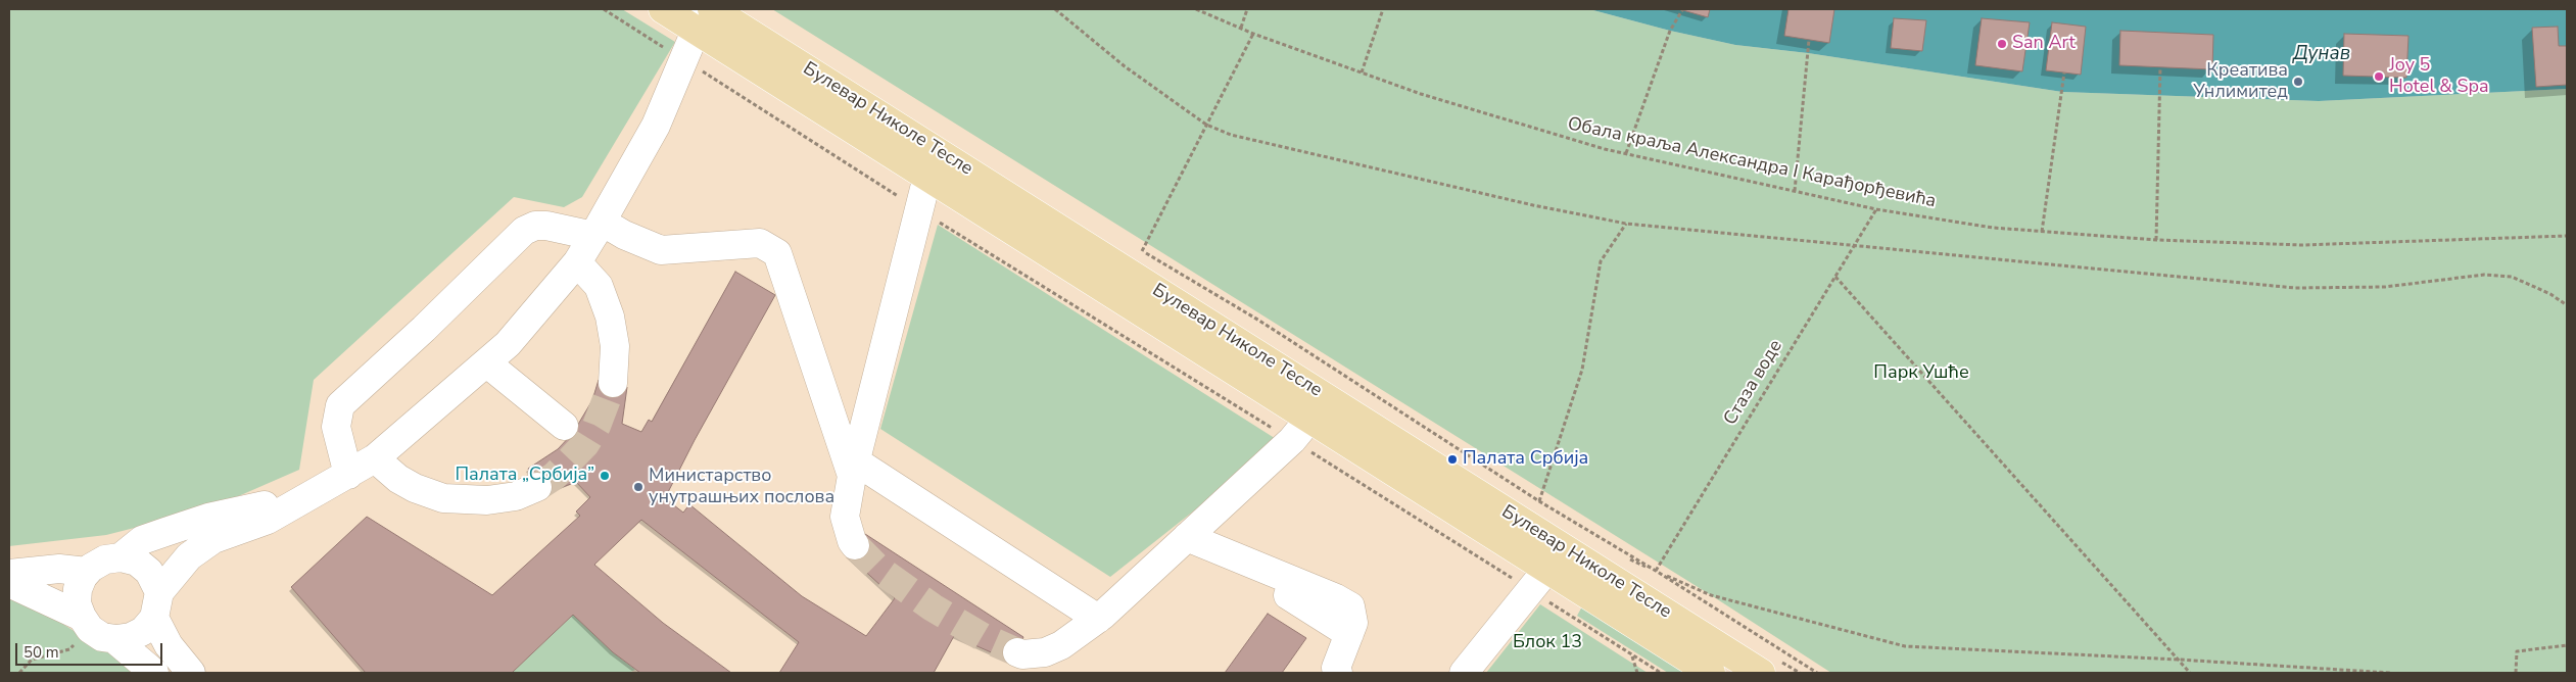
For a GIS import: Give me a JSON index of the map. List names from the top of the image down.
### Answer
{
  "streets": {
    "main road": ["Булевар Николе Тесле"],
    "path": ["Обала краља Александра I Карађорђевића", "Стаза воде"]
  },
  "crossings": [
    ["Обала краља Александра I Карађорђевића", "Стаза воде"]
  ],
  "water": ["Дунав"],
  "parks": ["Парк Ушће", "Блок 13"],
  "places": [
    "San Art",
    "Joy 5 Hotel & Spa",
    "Креатива Унлимитед",
    "Палата Србија",
    "Палата „Србија”",
    "Министарство унутрашњих послова"
  ],
  "scale_bar": "50 m"
}
